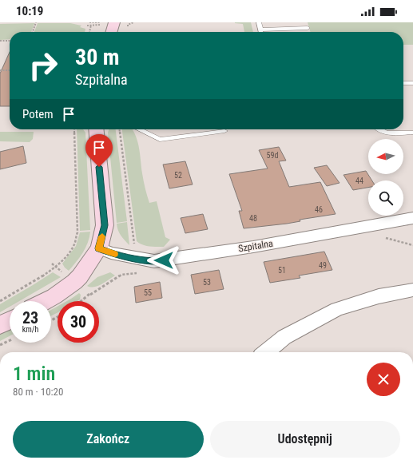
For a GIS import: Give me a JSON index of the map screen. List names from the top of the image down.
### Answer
{
  "streets": {
    "street": ["Szpitalna"]
  },
  "house_numbers": [
    "59d",
    "52",
    "44",
    "46",
    "48",
    "49",
    "51",
    "53",
    "55"
  ],
  "north": "left",
  "page": {
    "status": "10:19",
    "turn": ["30 m", "Szpitalna"],
    "then": "Potem",
    "speed": "23 km/h",
    "limit": "30",
    "heading": ["1 min", "80 m · 10:20"],
    "buttons": ["Zakończ", "Udostępnij"]
  }
}
